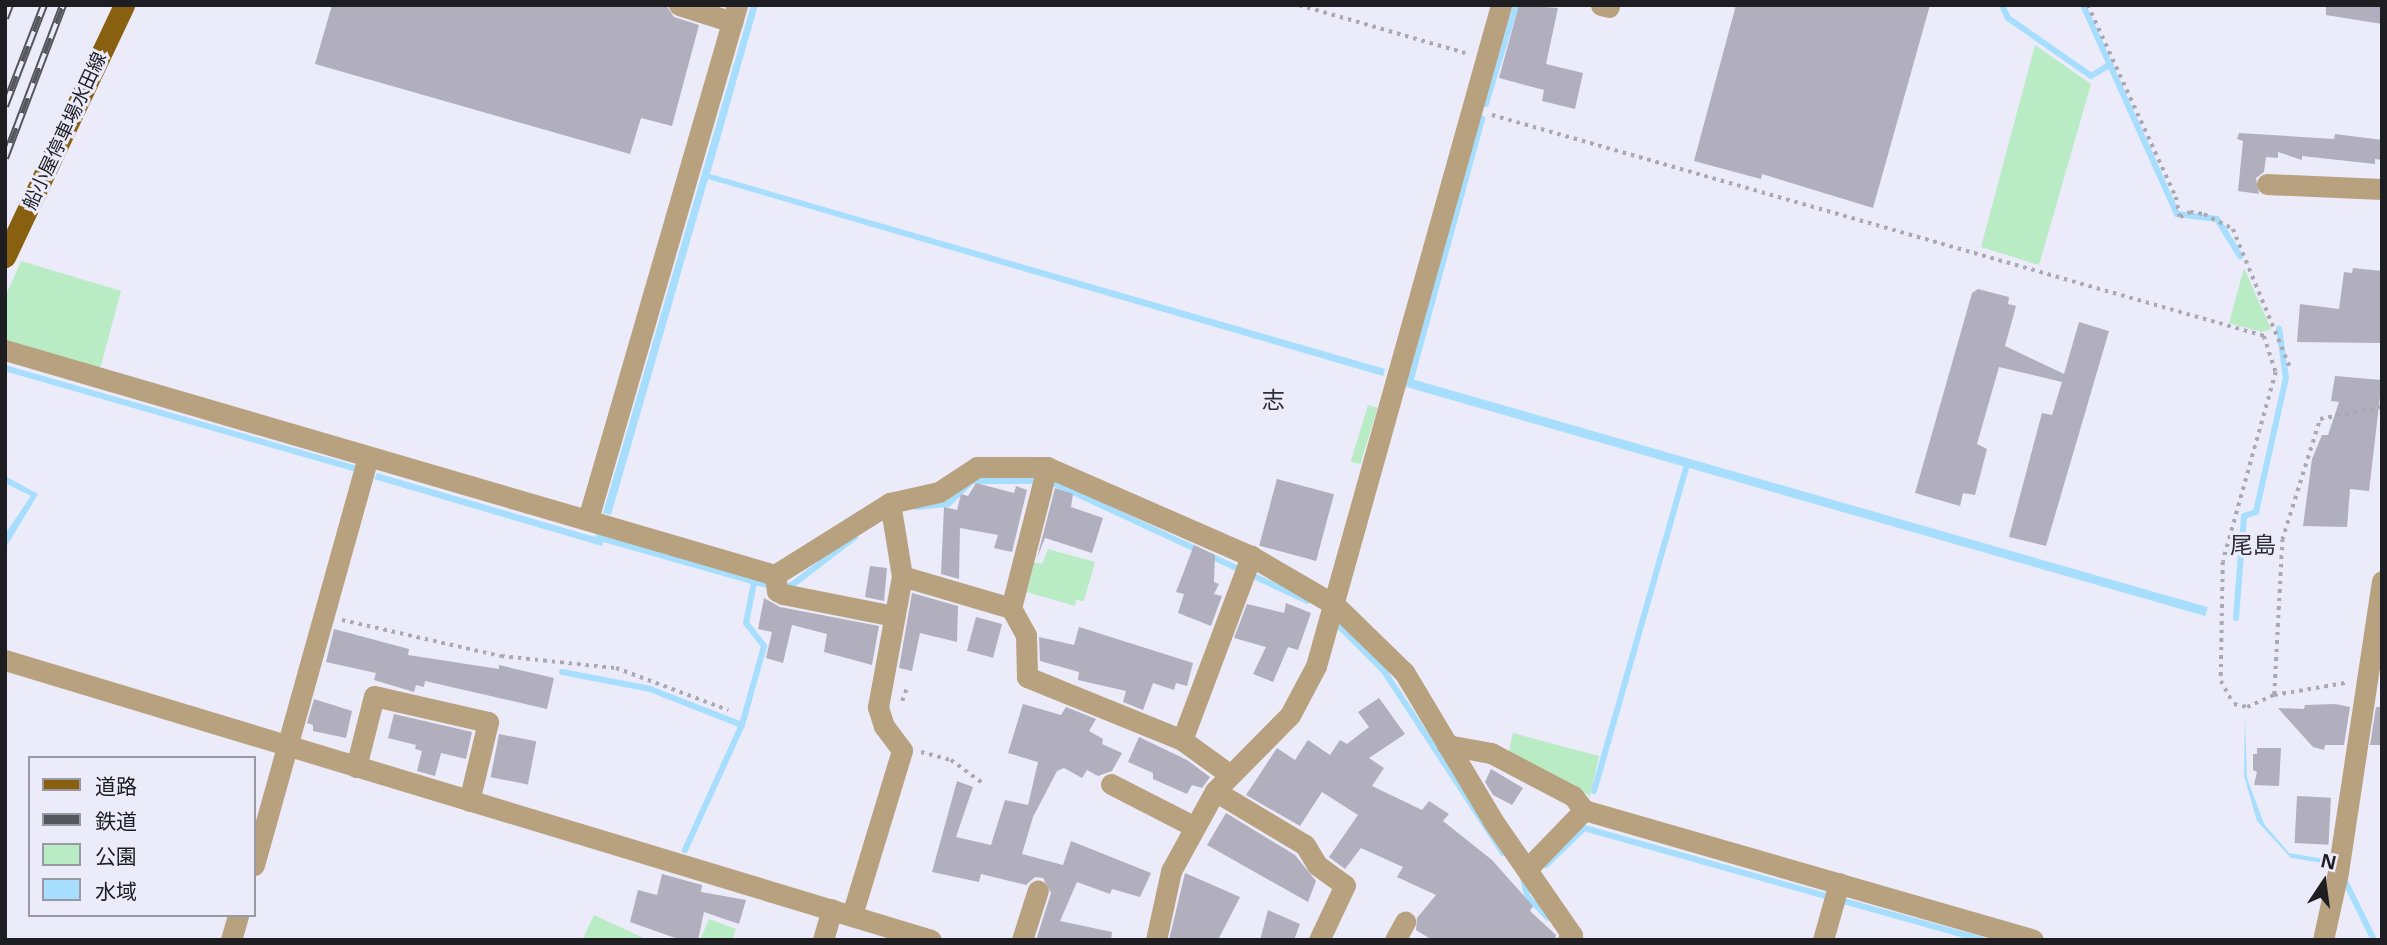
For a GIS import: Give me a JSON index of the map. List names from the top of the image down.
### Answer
{
  "streets": {
    "main road": ["船小屋停車場水田線"]
  },
  "districts": ["志", "尾島"],
  "legend": [
    "道路",
    "鉄道",
    "公園",
    "水域"
  ],
  "north": "top"
}
